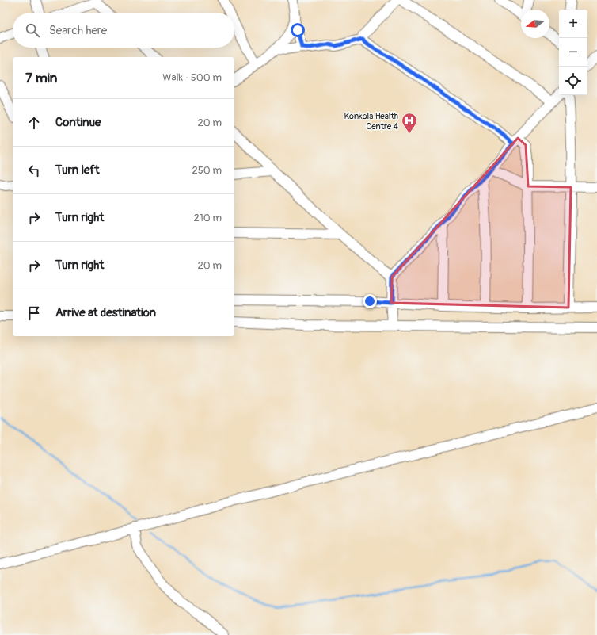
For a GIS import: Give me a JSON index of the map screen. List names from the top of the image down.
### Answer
{
  "places": {
    "hospital": ["Konkola Health Centre 4"]
  },
  "north": "left",
  "page": {
    "map_buttons": ["+", "−"],
    "search": "Search here",
    "heading": ["7 min", "Walk · 500 m"],
    "list": [
      ["Continue", "20 m"],
      ["Turn left", "250 m"],
      ["Turn right", "210 m"],
      ["Turn right", "20 m"],
      "Arrive at destination"
    ]
  }
}
